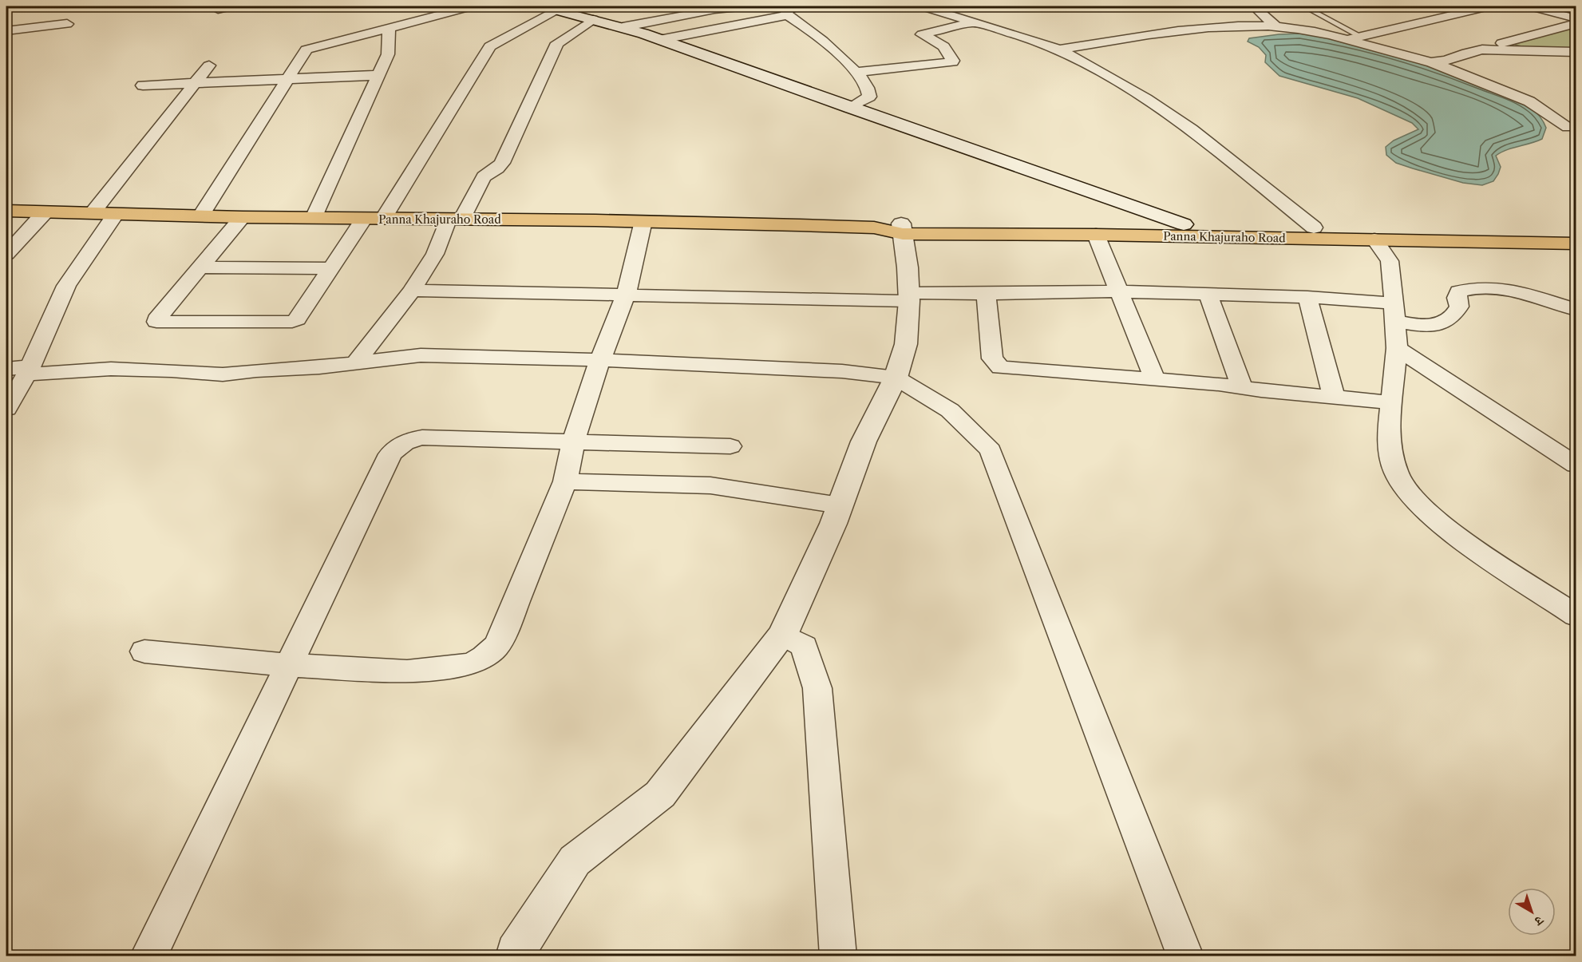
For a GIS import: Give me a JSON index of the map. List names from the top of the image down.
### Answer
{
  "streets": {
    "main road": ["Panna Khajuraho Road"]
  },
  "north": "bottom right"
}
